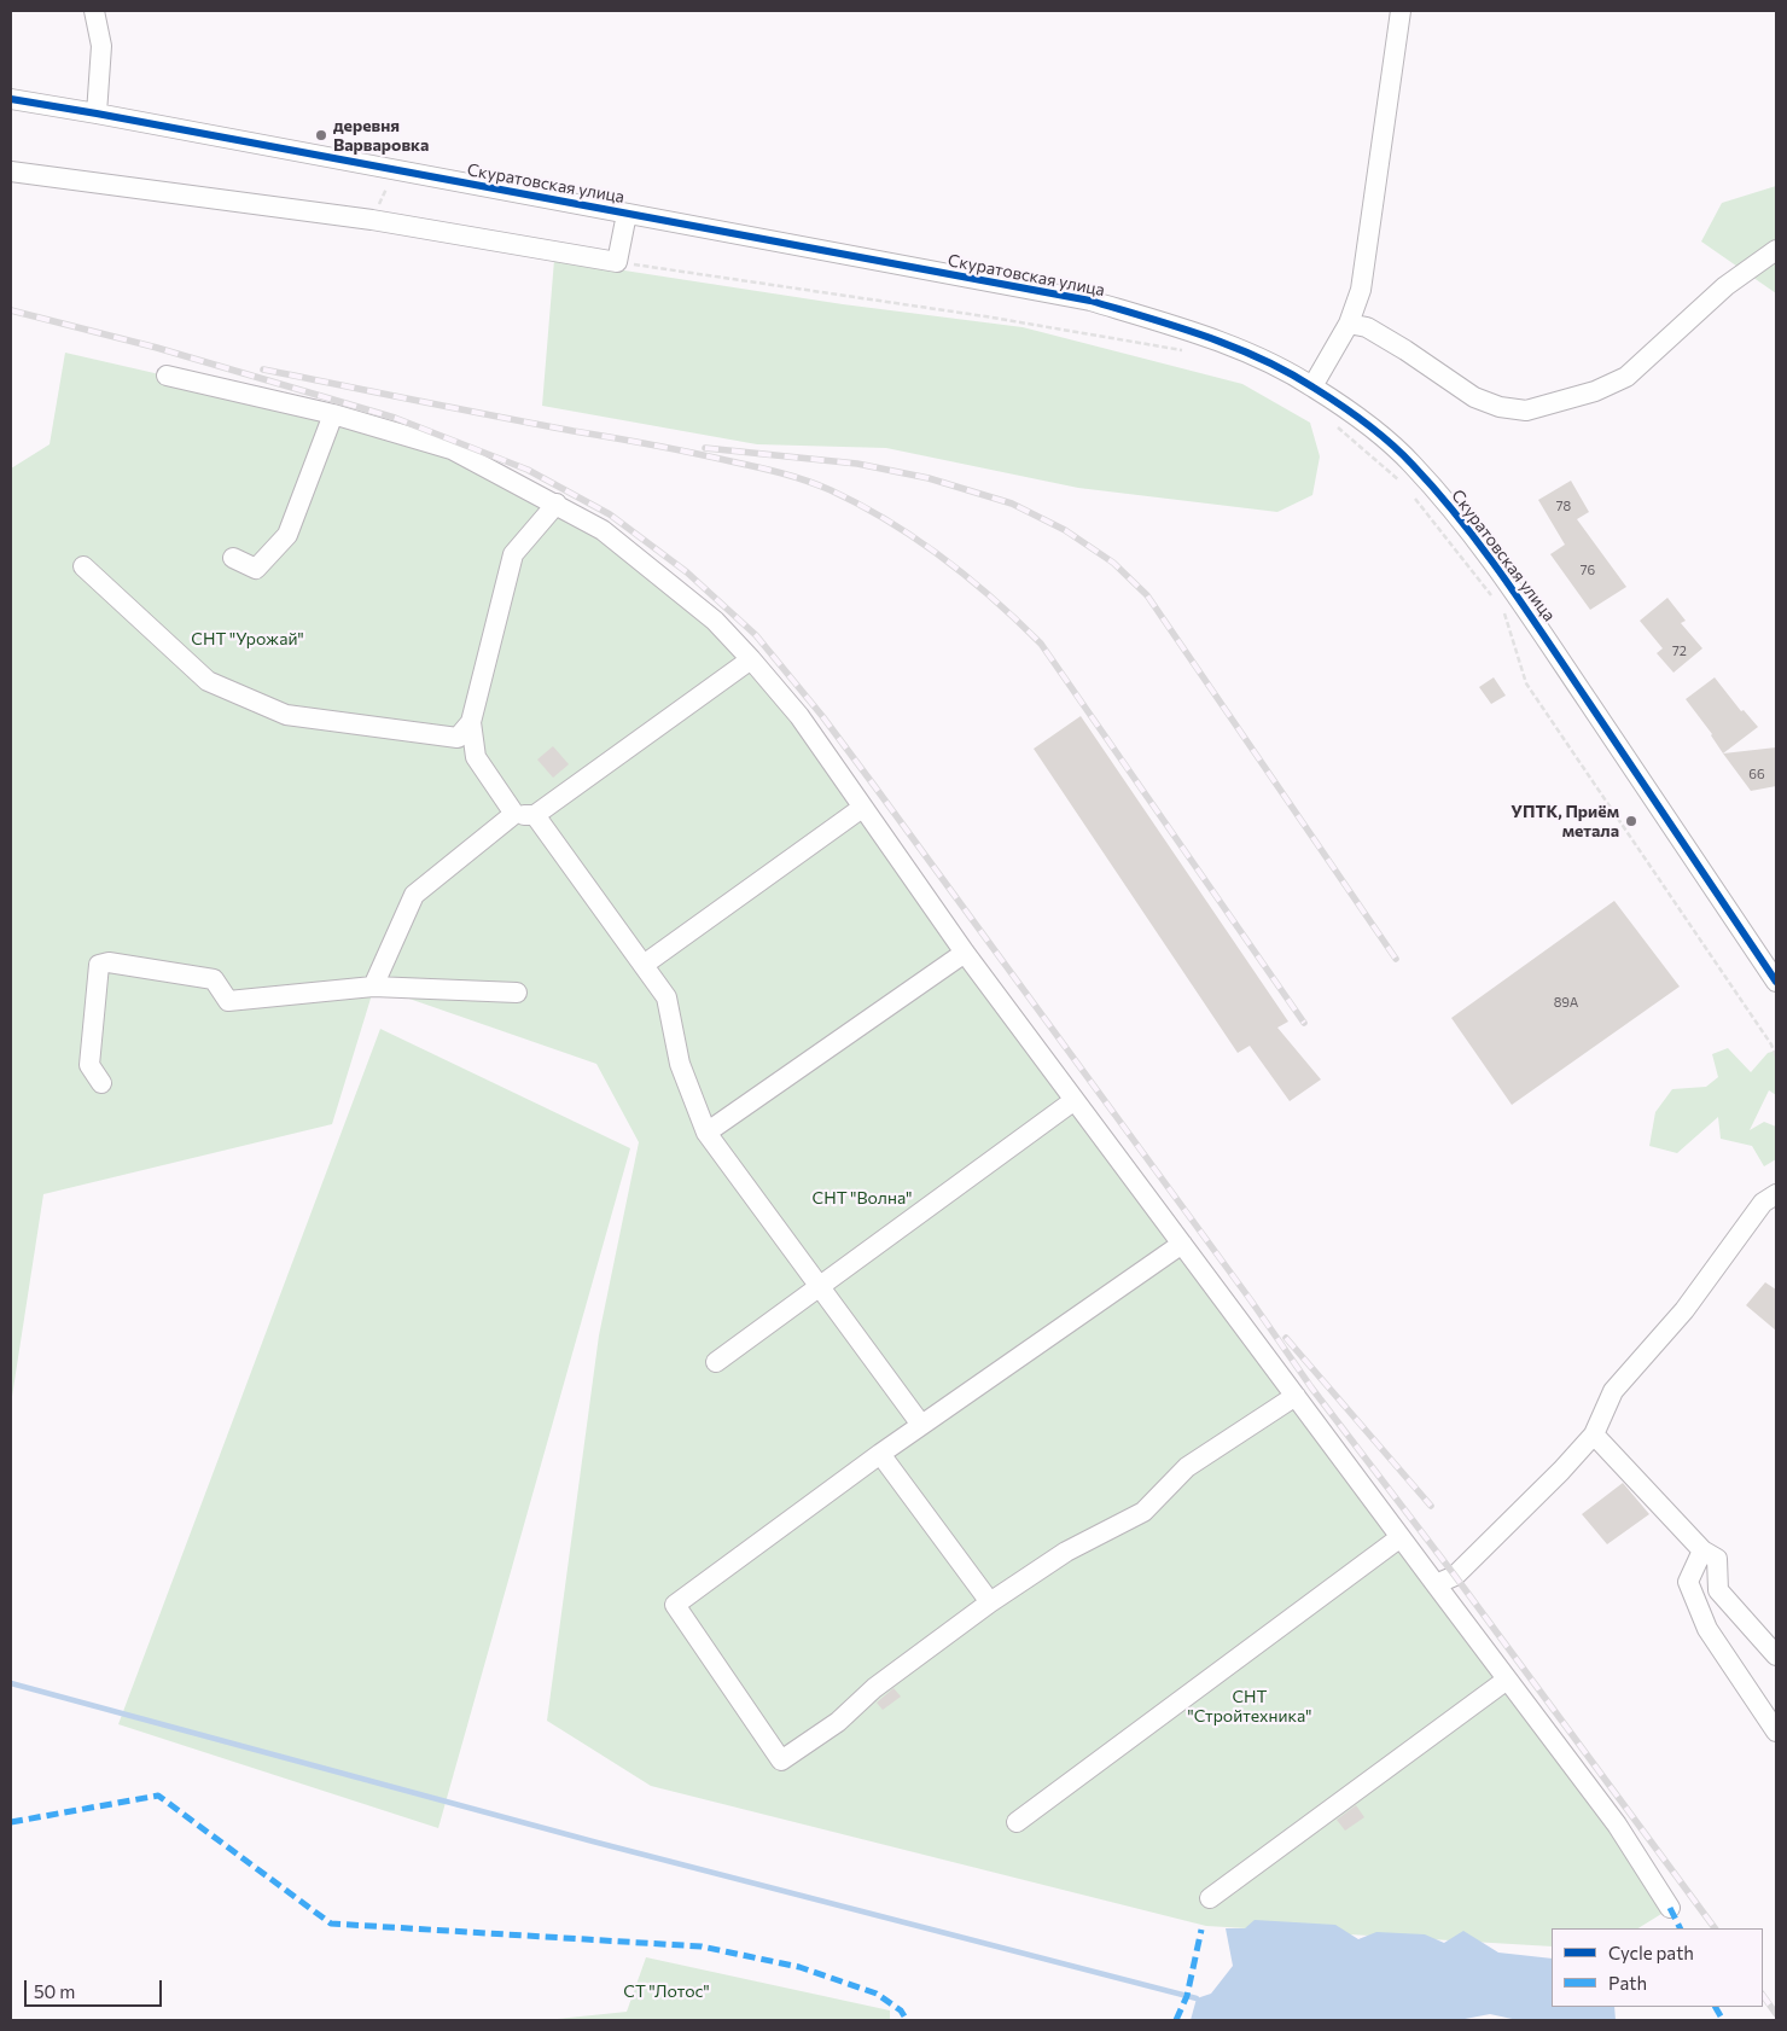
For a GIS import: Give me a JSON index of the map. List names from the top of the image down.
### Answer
{
  "streets": {
    "street": ["Скуратовская улица"]
  },
  "parks": [
    "СНТ \"Урожай\"",
    "СНТ \"Волна\"",
    "СНТ \"Стройтехника\"",
    "СТ \"Лотос\""
  ],
  "places": ["деревня Варваровка", "УПТК, Приём метала"],
  "house_numbers": [
    "78",
    "76",
    "72",
    "66",
    "89А"
  ],
  "legend": ["Cycle path", "Path"],
  "scale_bar": "50 m"
}
